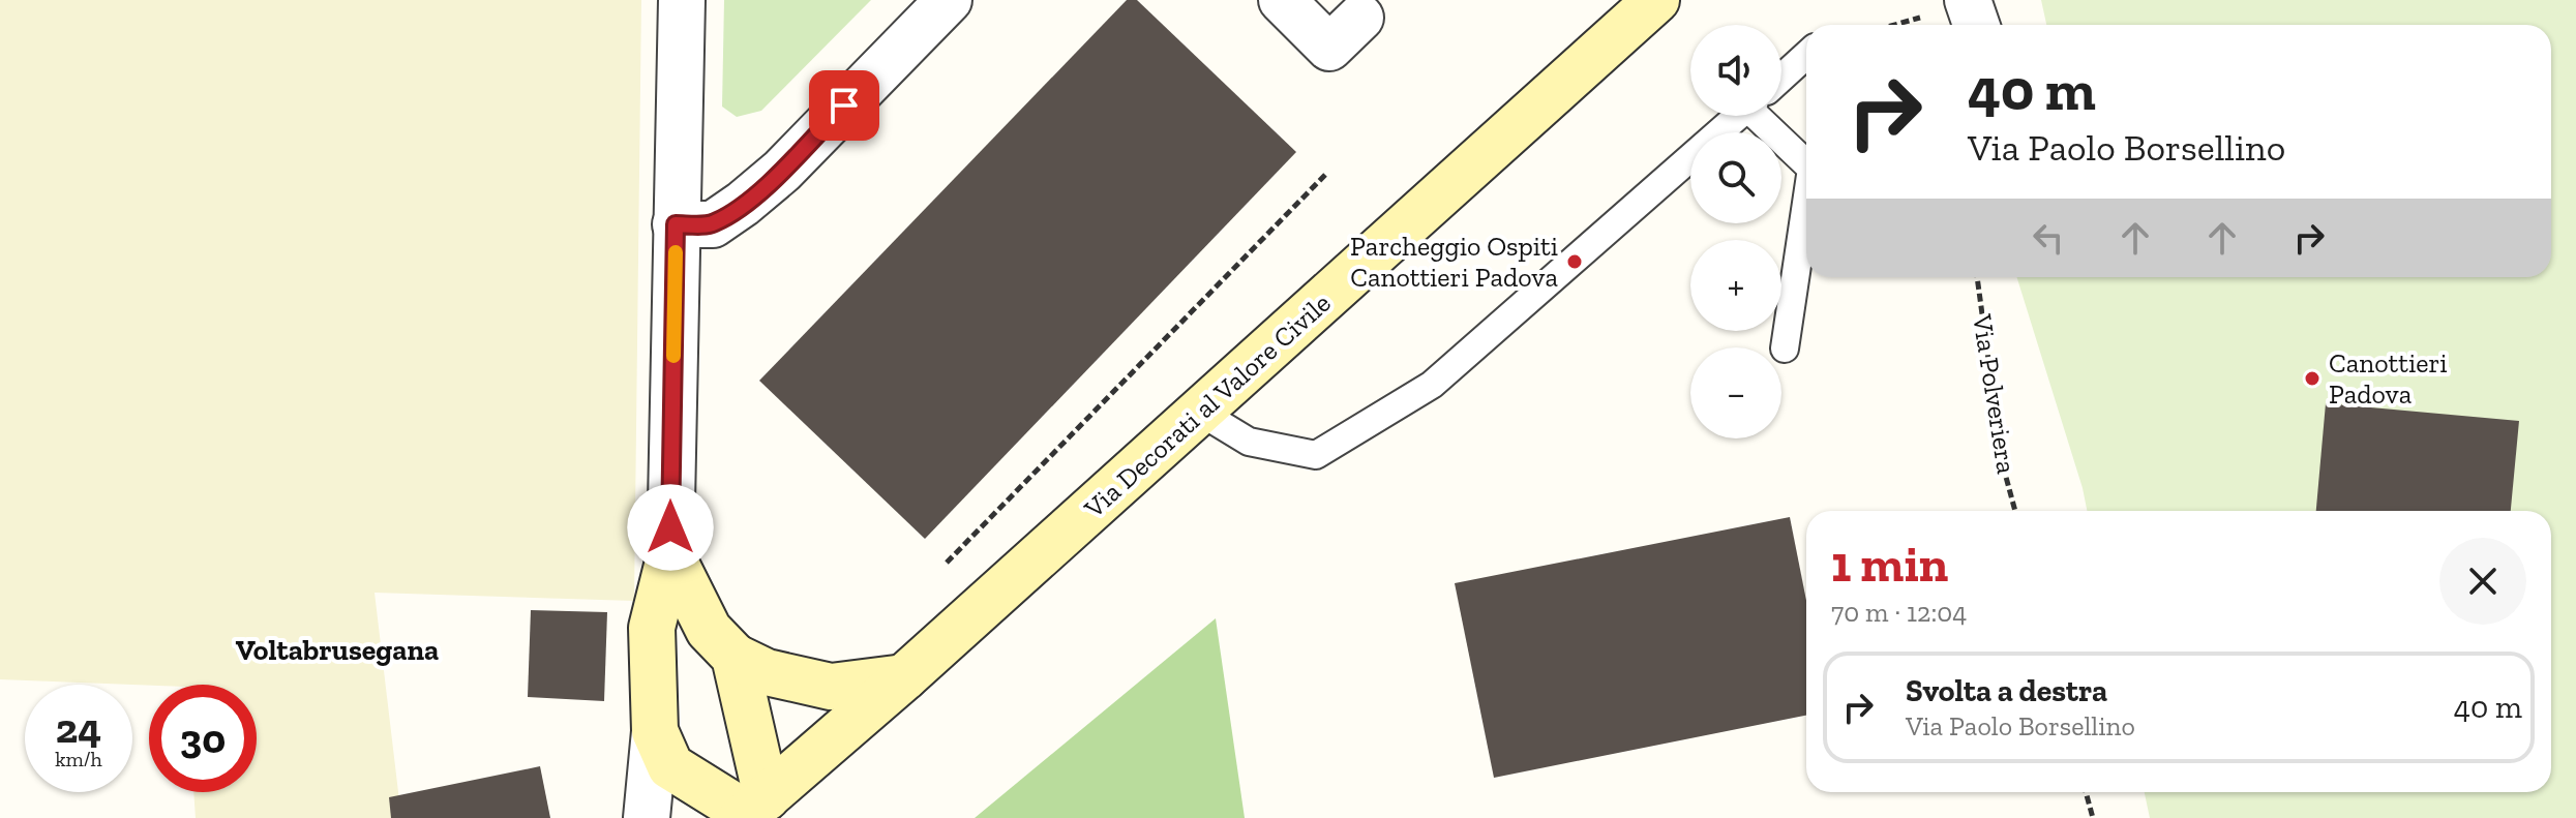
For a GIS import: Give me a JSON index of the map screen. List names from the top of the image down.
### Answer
{
  "streets": {
    "street": ["Via Decorati al Valore Civile"],
    "path": ["Via Polveriera"]
  },
  "districts": ["Voltabrusegana"],
  "places": ["Parcheggio Ospiti Canottieri Padova", "Canottieri Padova"],
  "page": {
    "map_buttons": ["+", "−"],
    "turn": ["40 m", "Via Paolo Borsellino"],
    "heading": ["1 min", "70 m · 12:04"],
    "list": [
      {
        "name": "Svolta a destra",
        "note": "Via Paolo Borsellino",
        "value": "40 m"
      }
    ],
    "speed": "24 km/h",
    "limit": "30"
  }
}
